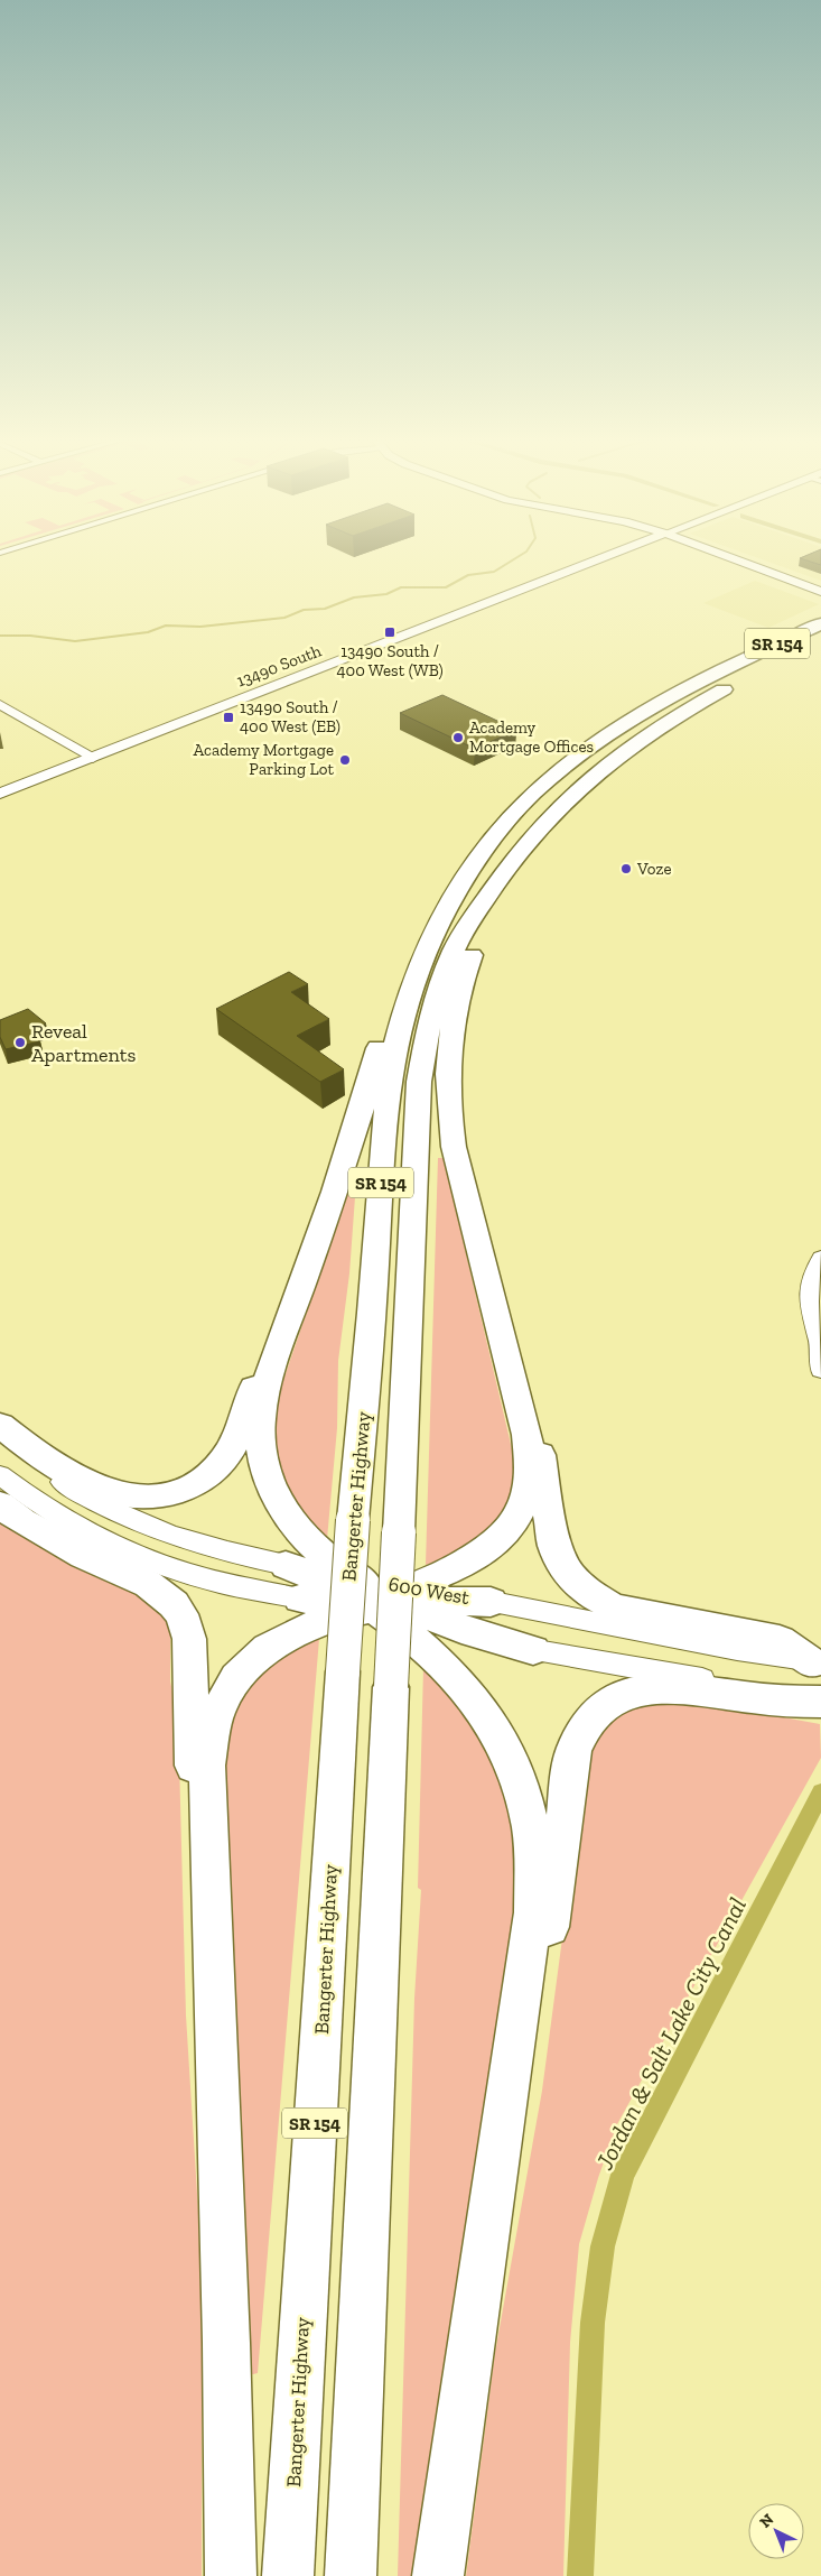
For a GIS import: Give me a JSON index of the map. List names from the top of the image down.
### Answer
{
  "streets": {
    "highway": ["SR 154", "Bangerter Highway"],
    "main road": ["13490 South"],
    "street": ["600 West"]
  },
  "water": ["Jordan & Salt Lake City Canal"],
  "places": {
    "transit": ["13490 South / 400 West (WB)", "13490 South / 400 West (EB)"],
    "other": [
      "Academy Mortgage Offices",
      "Academy Mortgage Parking Lot",
      "Voze",
      "Reveal Apartments"
    ]
  },
  "north": "top left"
}
